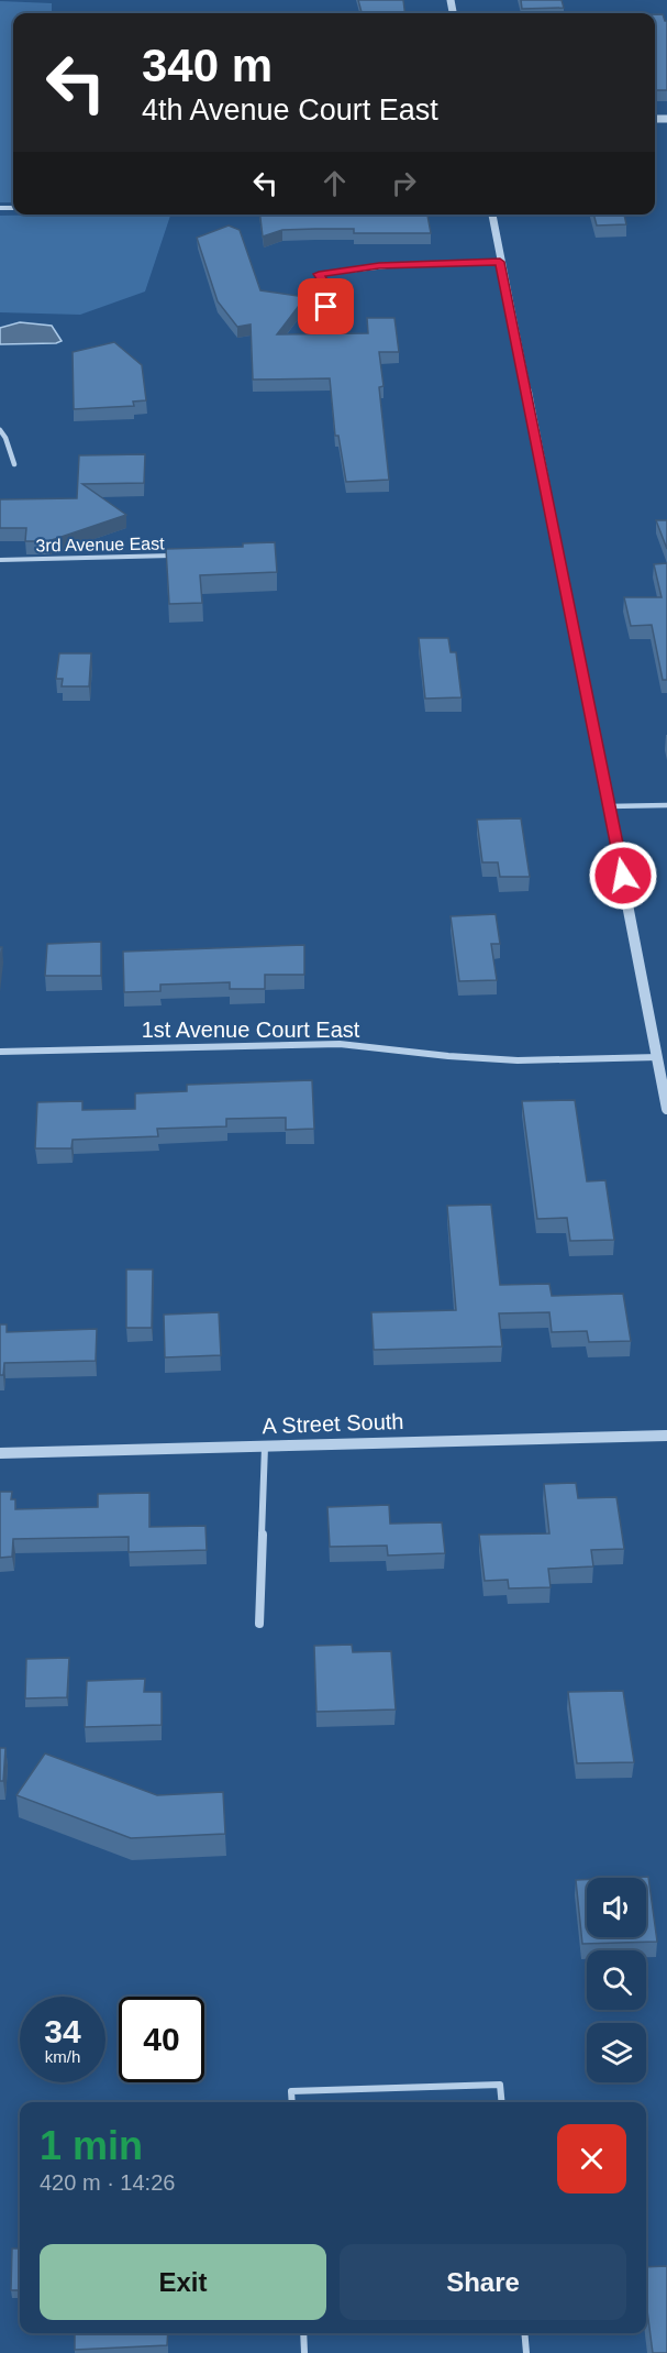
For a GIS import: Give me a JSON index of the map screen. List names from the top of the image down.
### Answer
{
  "streets": {
    "street": ["1st Avenue Court East", "A Street South"],
    "lane": ["3rd Avenue East"]
  },
  "page": {
    "turn": ["340 m", "4th Avenue Court East"],
    "speed": "34 km/h",
    "limit": "40",
    "heading": ["1 min", "420 m · 14:26"],
    "buttons": ["Exit", "Share"]
  }
}
